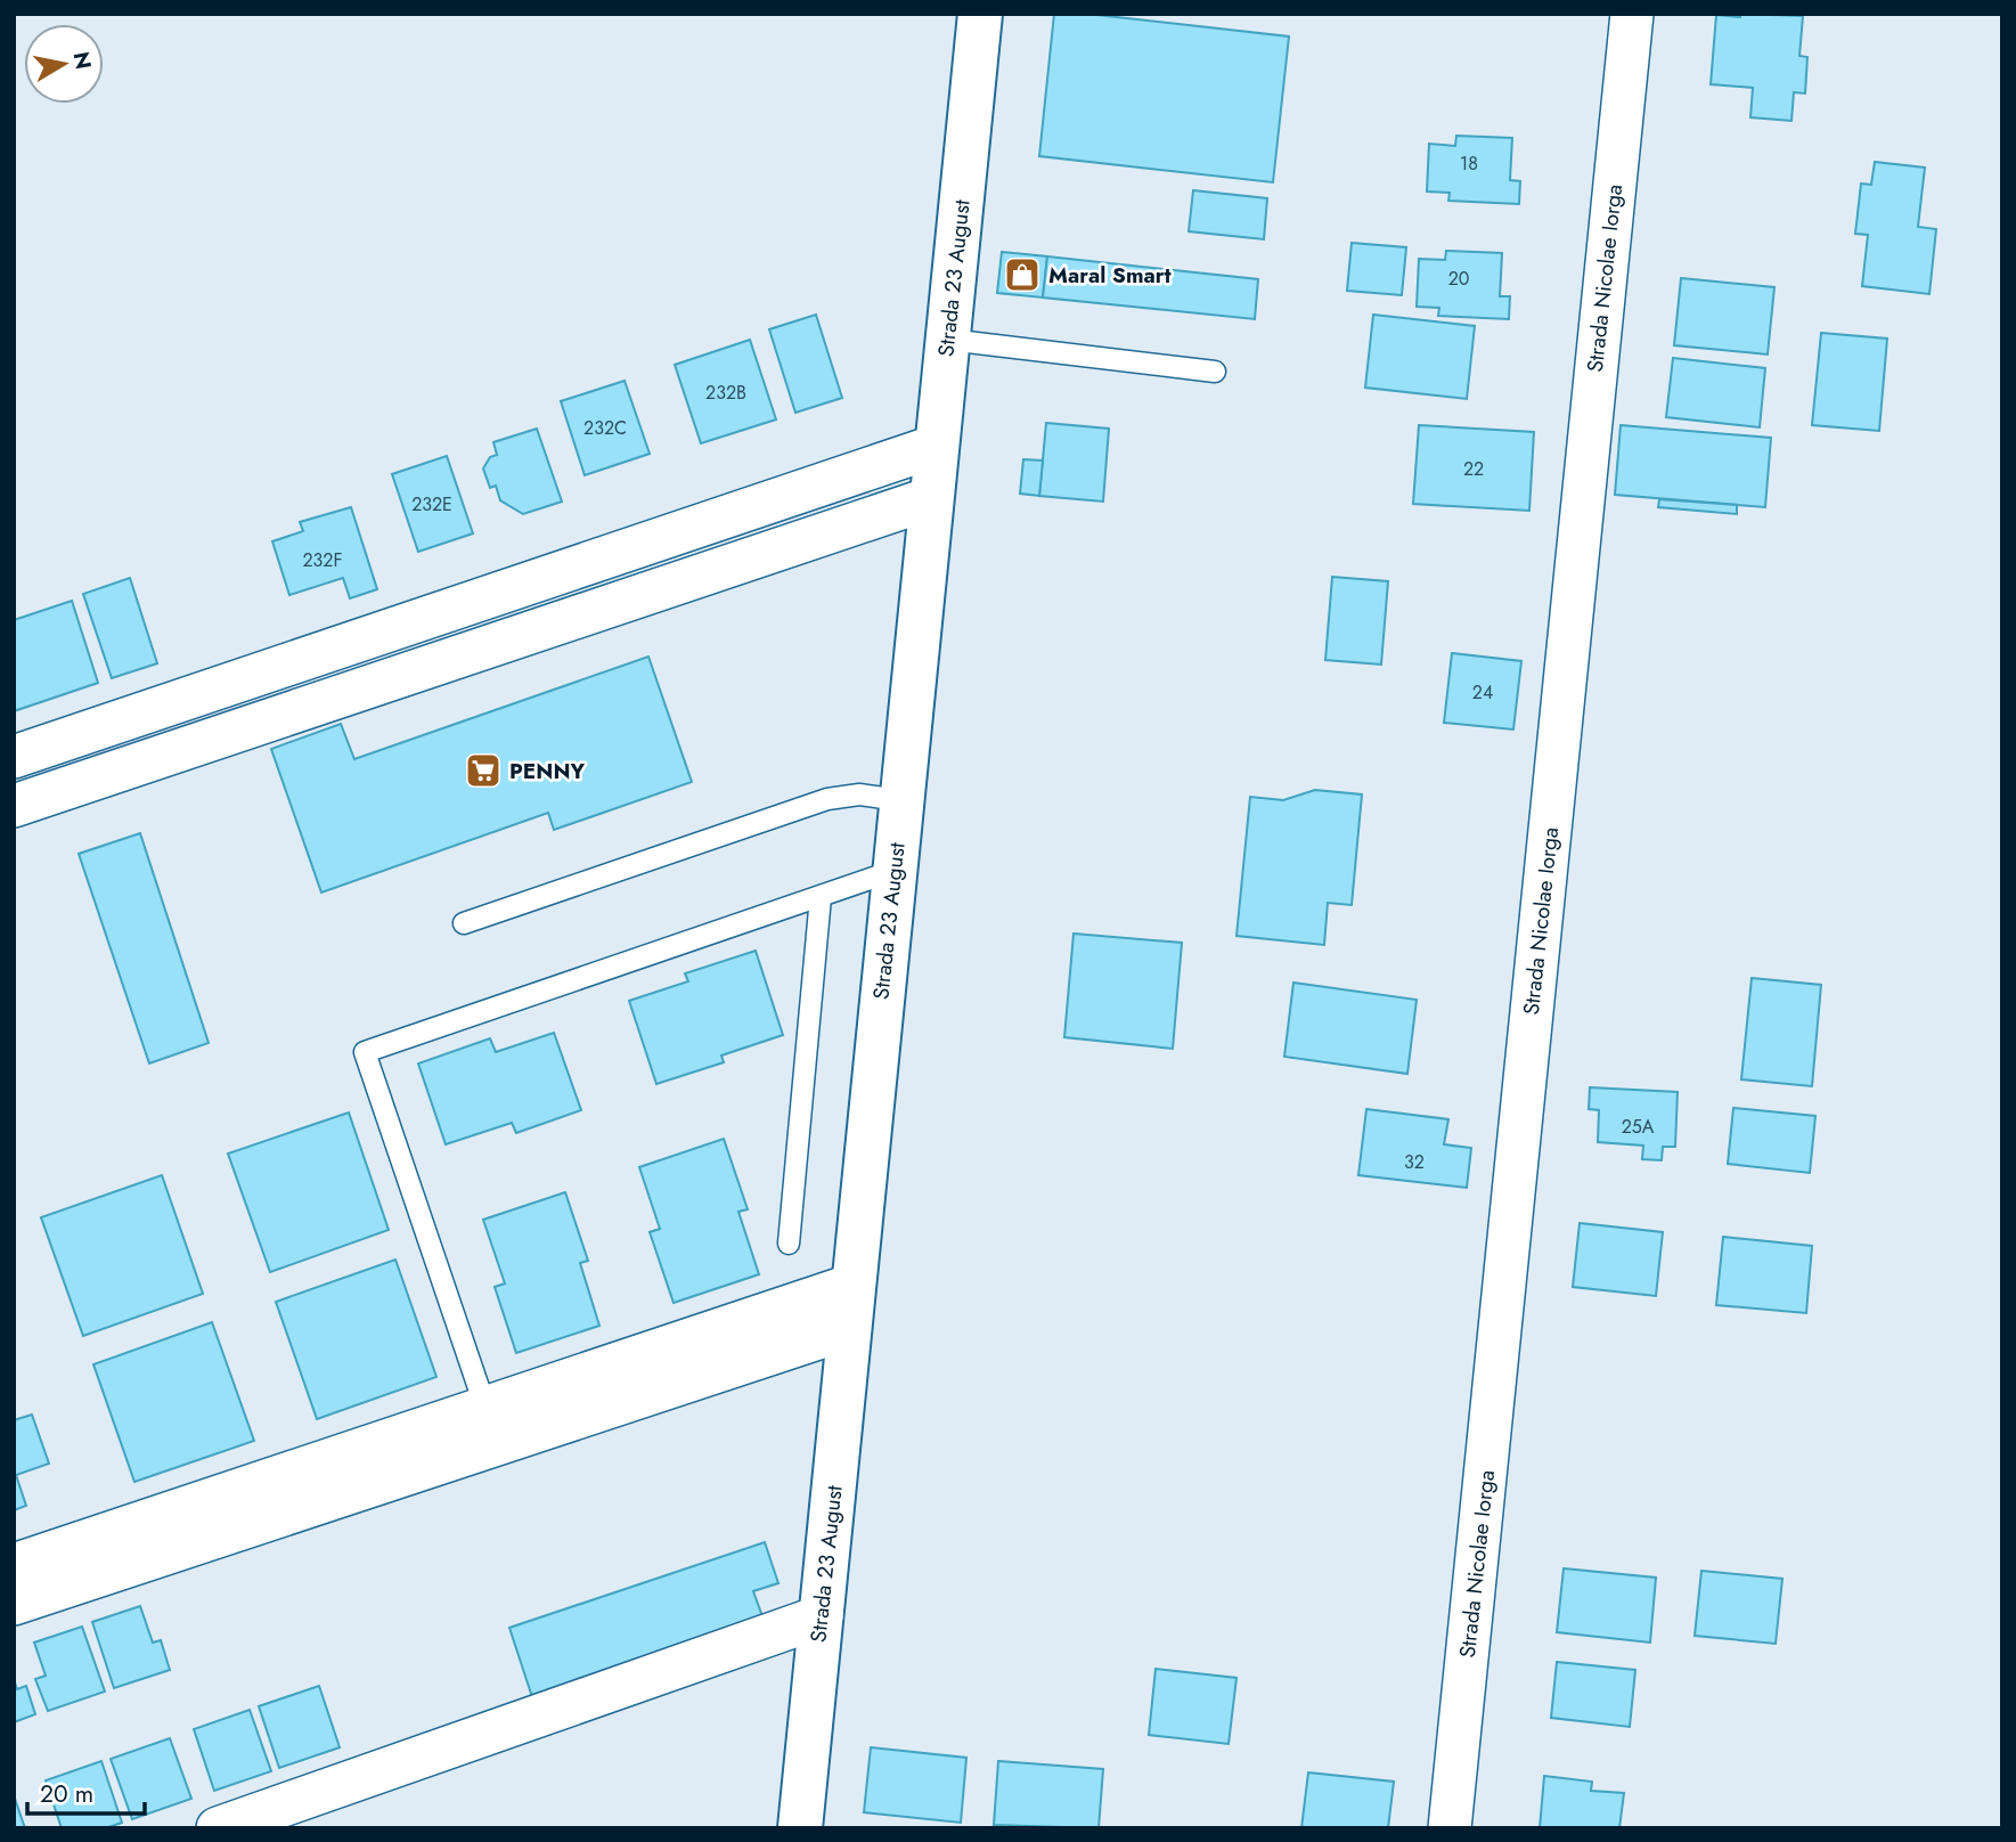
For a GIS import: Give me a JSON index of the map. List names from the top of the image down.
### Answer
{
  "streets": {
    "main road": ["Strada 23 August"],
    "street": ["Strada Nicolae Iorga"]
  },
  "places": {
    "shop": ["Maral Smart"],
    "supermarket": ["PENNY"]
  },
  "house_numbers": [
    "18",
    "20",
    "232B",
    "232C",
    "22",
    "232E",
    "232F",
    "24",
    "25A",
    "32"
  ],
  "scale_bar": "20 m",
  "north": "right"
}
